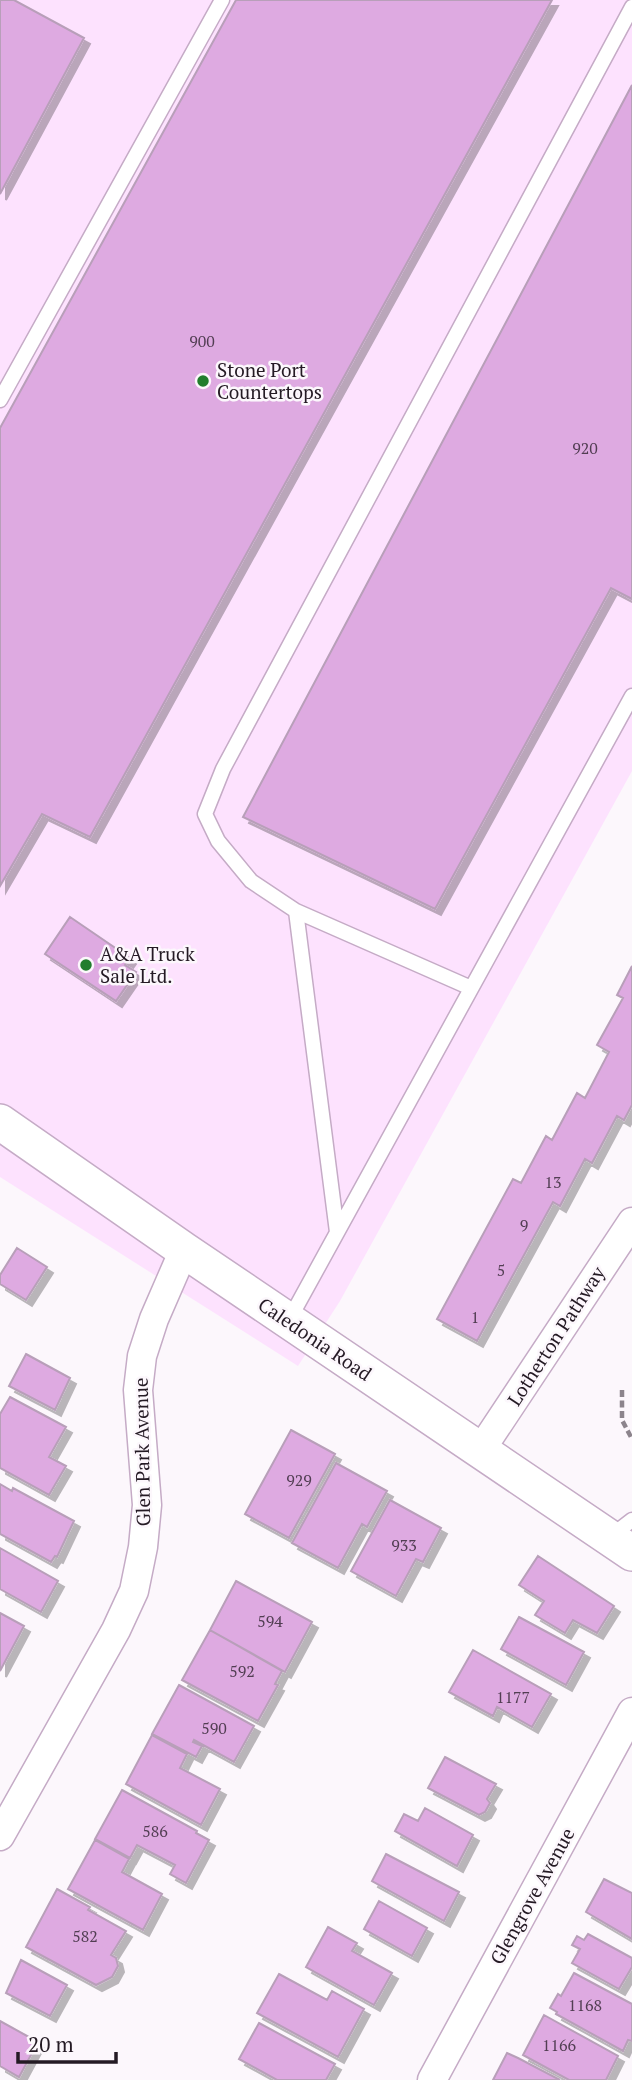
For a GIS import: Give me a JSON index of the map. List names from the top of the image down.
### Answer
{
  "streets": {
    "street": [
      "Lotherton Pathway",
      "Caledonia Road",
      "Glen Park Avenue",
      "Glengrove Avenue"
    ]
  },
  "crossings": [
    ["Lotherton Pathway", "Caledonia Road"],
    ["Caledonia Road", "Glen Park Avenue"]
  ],
  "places": ["Stone Port Countertops", "A&A Truck Sale Ltd."],
  "house_numbers": [
    "900",
    "920",
    "13",
    "9",
    "5",
    "1",
    "929",
    "933",
    "594",
    "592",
    "1177",
    "590",
    "586",
    "582",
    "1168",
    "1166"
  ],
  "scale_bar": "20 m"
}
